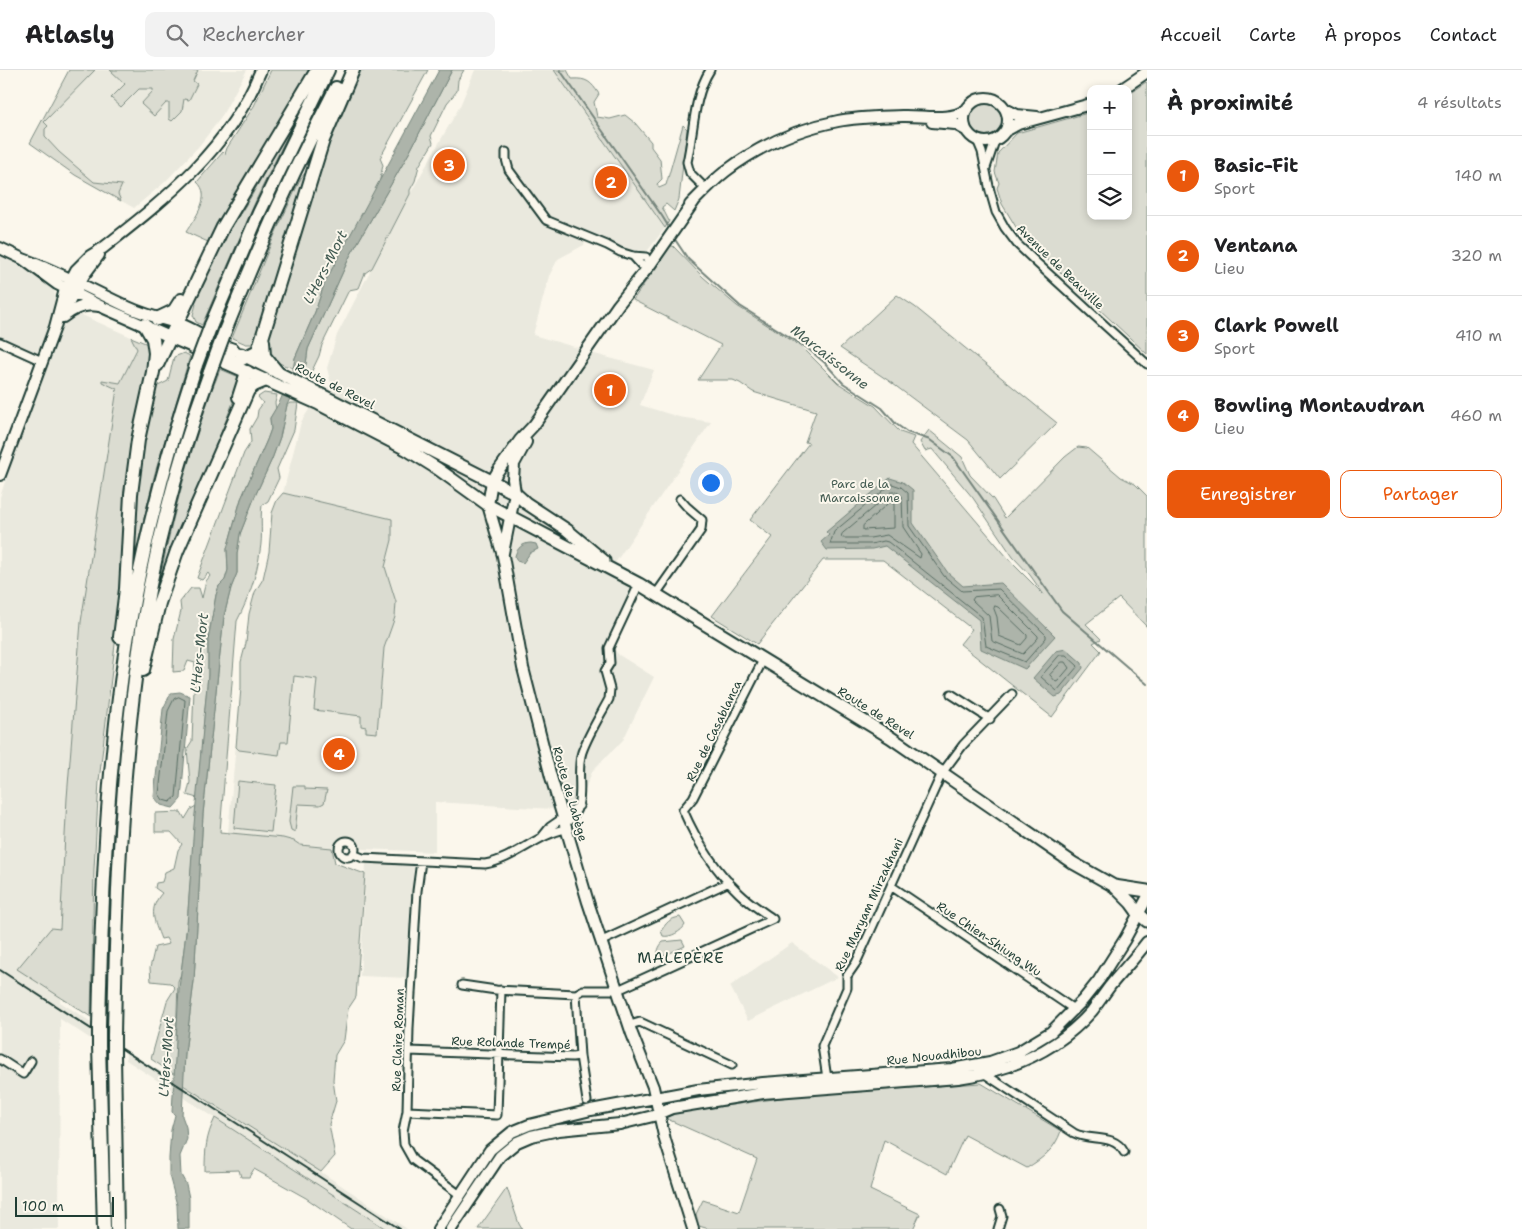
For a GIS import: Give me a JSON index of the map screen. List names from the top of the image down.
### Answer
{
  "streets": {
    "main road": ["Route de Revel", "Route de Labège", "Rue Nouadhibou"],
    "street": [
      "Avenue de Beauville",
      "Rue de Casablanca",
      "Rue Maryam Mirzakhani",
      "Rue Chien-Shiung Wu",
      "Rue Claire Roman",
      "Rue Rolande Trempé"
    ]
  },
  "crossings": [
    ["Route de Revel", "Rue de Casablanca"],
    ["Route de Revel", "Route de Labège"],
    ["Route de Revel", "Rue Maryam Mirzakhani"],
    ["Route de Revel", "Rue Nouadhibou"],
    ["Route de Labège", "Rue Nouadhibou"],
    ["Rue Maryam Mirzakhani", "Rue Chien-Shiung Wu"],
    ["Rue Maryam Mirzakhani", "Rue Nouadhibou"],
    ["Rue Chien-Shiung Wu", "Rue Nouadhibou"],
    ["Rue Claire Roman", "Rue Rolande Trempé"],
    ["Rue Claire Roman", "Rue Nouadhibou"]
  ],
  "districts": ["MALEPÈRE"],
  "water": ["L'Hers-Mort", "Marcaissonne"],
  "parks": ["Parc de la Marcaissonne"],
  "scale_bar": "100 m",
  "page": {
    "header": "Atlasly",
    "search": "Rechercher",
    "nav": [
      "Accueil",
      "Carte",
      "À propos",
      "Contact"
    ],
    "heading": ["À proximité", "4 résultats"],
    "map_buttons": ["+", "−"],
    "list": [
      {
        "mark": "1",
        "name": "Basic-Fit",
        "note": "Sport",
        "value": "140 m"
      },
      {
        "mark": "2",
        "name": "Ventana",
        "note": "Lieu",
        "value": "320 m"
      },
      {
        "mark": "3",
        "name": "Clark Powell",
        "note": "Sport",
        "value": "410 m"
      },
      {
        "mark": "4",
        "name": "Bowling Montaudran",
        "note": "Lieu",
        "value": "460 m"
      }
    ],
    "pins": [
      "3",
      "2",
      "1",
      "4"
    ],
    "buttons": ["Enregistrer", "Partager"],
    "scale": "100 m"
  }
}
